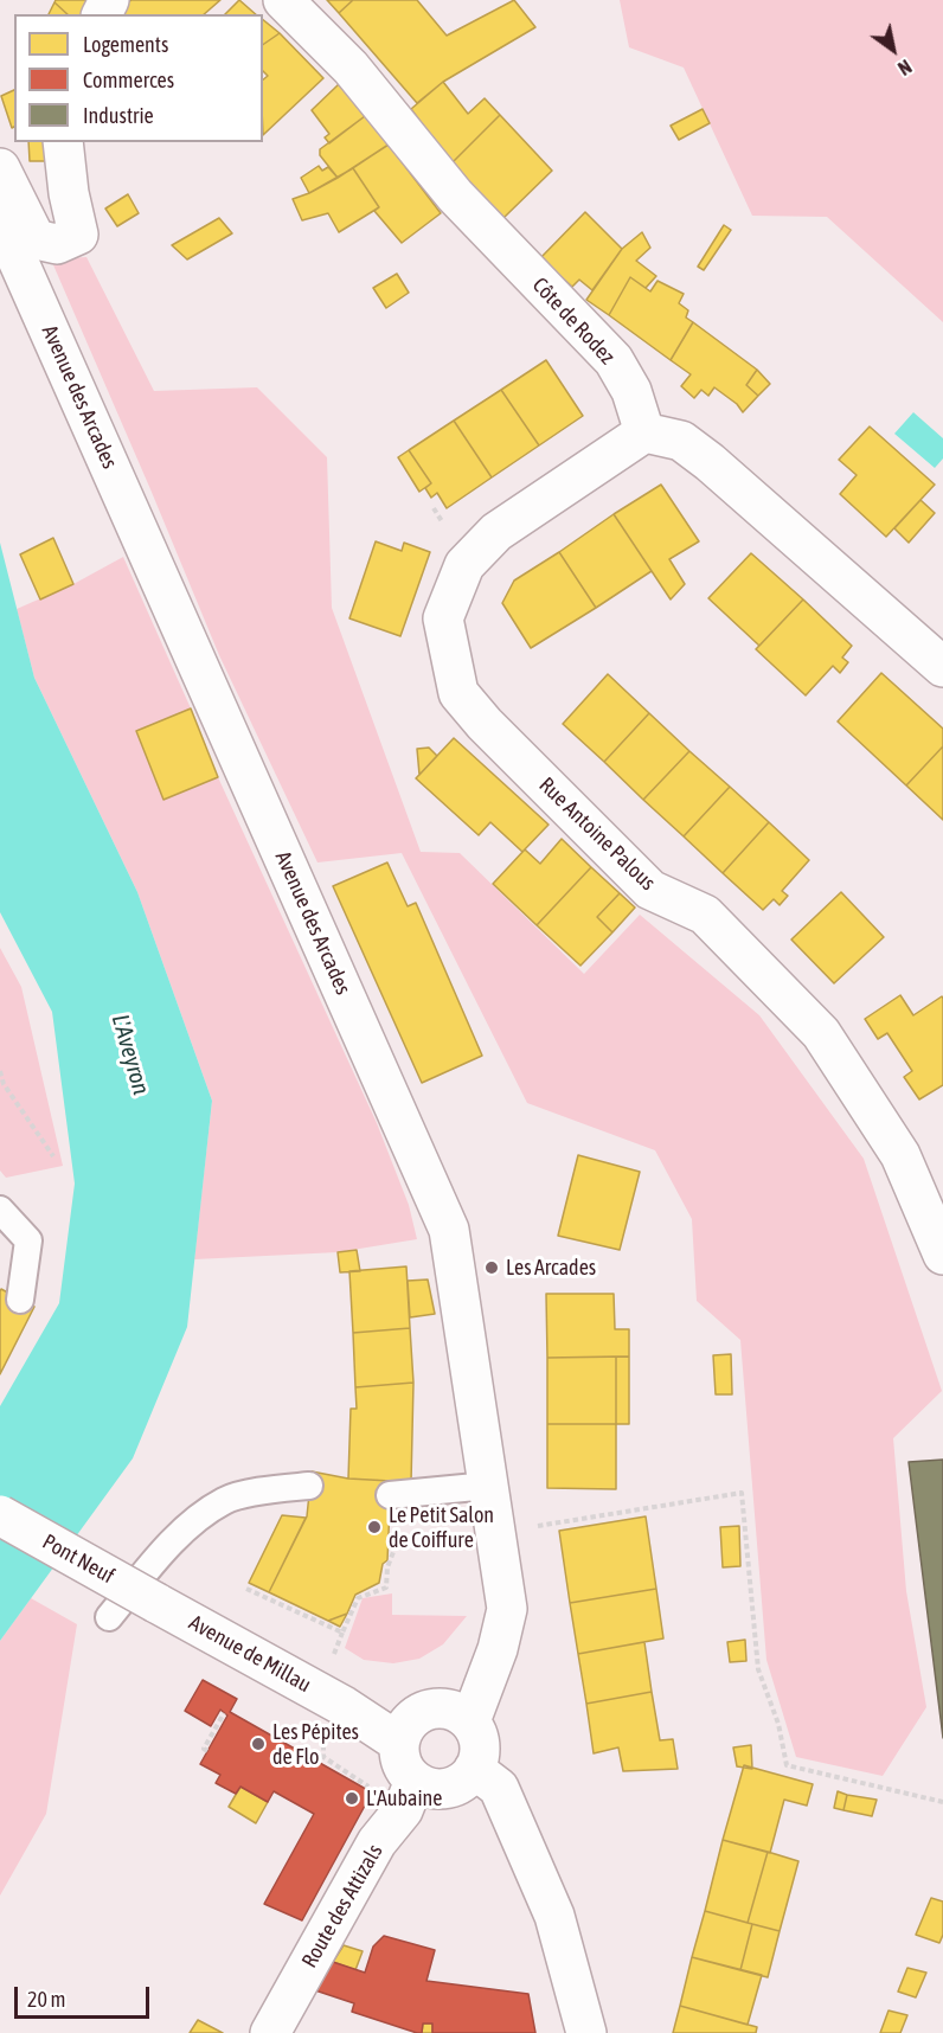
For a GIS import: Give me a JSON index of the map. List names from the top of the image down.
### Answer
{
  "streets": {
    "street": [
      "Côte de Rodez",
      "Avenue des Arcades",
      "Rue Antoine Palous",
      "Pont Neuf",
      "Avenue de Millau",
      "Route des Attizals"
    ]
  },
  "crossings": [
    ["Côte de Rodez", "Rue Antoine Palous"],
    ["Avenue des Arcades", "Avenue de Millau"],
    ["Avenue des Arcades", "Route des Attizals"],
    ["Pont Neuf", "Avenue de Millau"],
    ["Avenue de Millau", "Route des Attizals"]
  ],
  "water": ["L'Aveyron"],
  "places": [
    "Les Arcades",
    "Le Petit Salon de Coiffure",
    "Les Pépites de Flo",
    "L'Aubaine"
  ],
  "legend": ["Logements", "Commerces", "Industrie"],
  "scale_bar": "20 m",
  "north": "bottom right"
}
